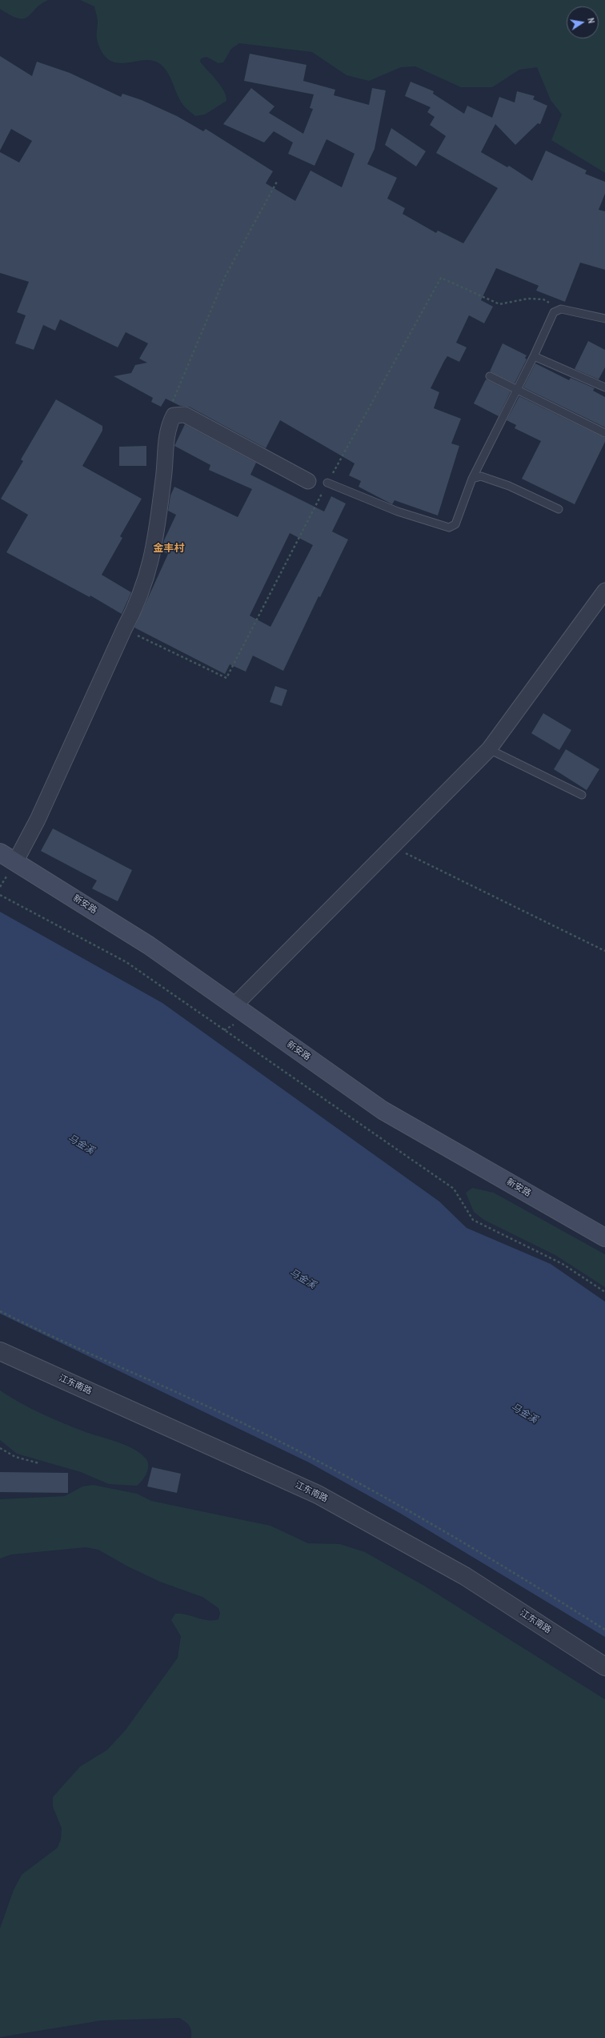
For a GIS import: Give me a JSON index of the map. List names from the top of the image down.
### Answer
{
  "streets": {
    "main road": ["新安路"],
    "street": ["江东南路"]
  },
  "districts": ["金丰村"],
  "water": ["马金溪"],
  "north": "right"
}
